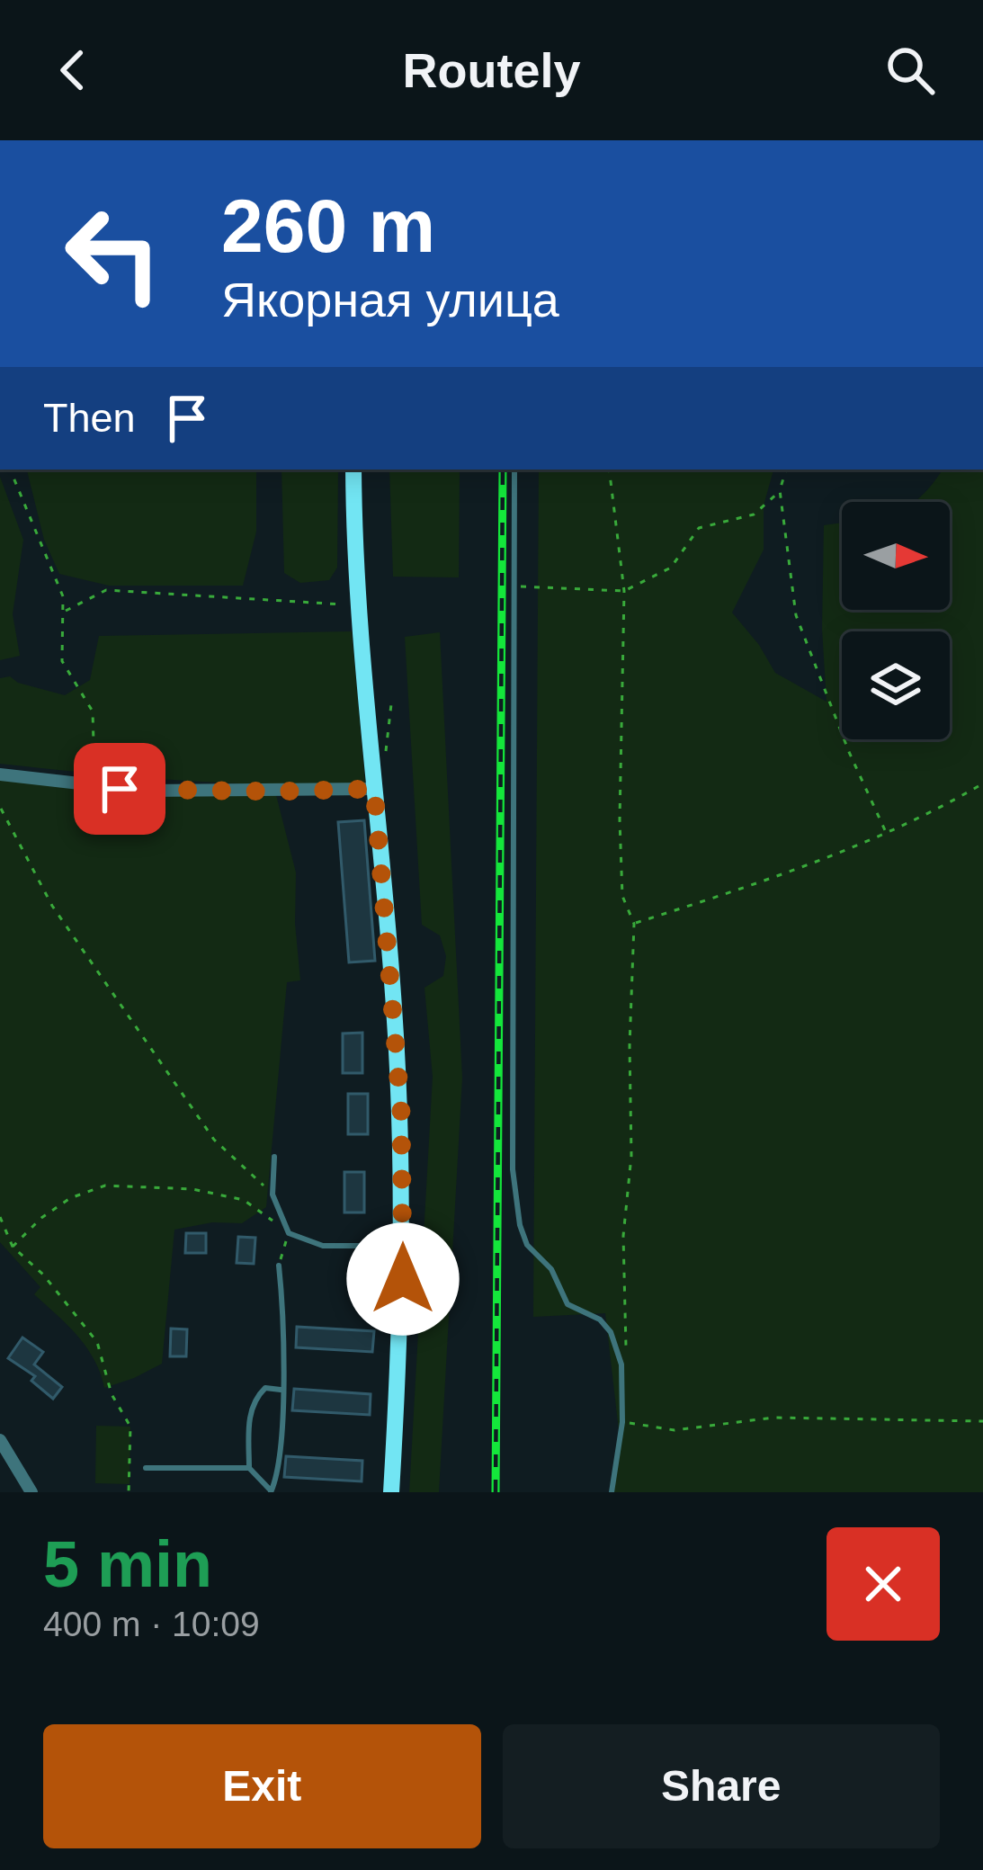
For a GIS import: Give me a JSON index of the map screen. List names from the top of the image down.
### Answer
{
  "north": "right",
  "page": {
    "header": "Routely",
    "turn": ["260 m", "Якорная улица"],
    "then": "Then",
    "heading": ["5 min", "400 m · 10:09"],
    "buttons": ["Exit", "Share"]
  }
}
